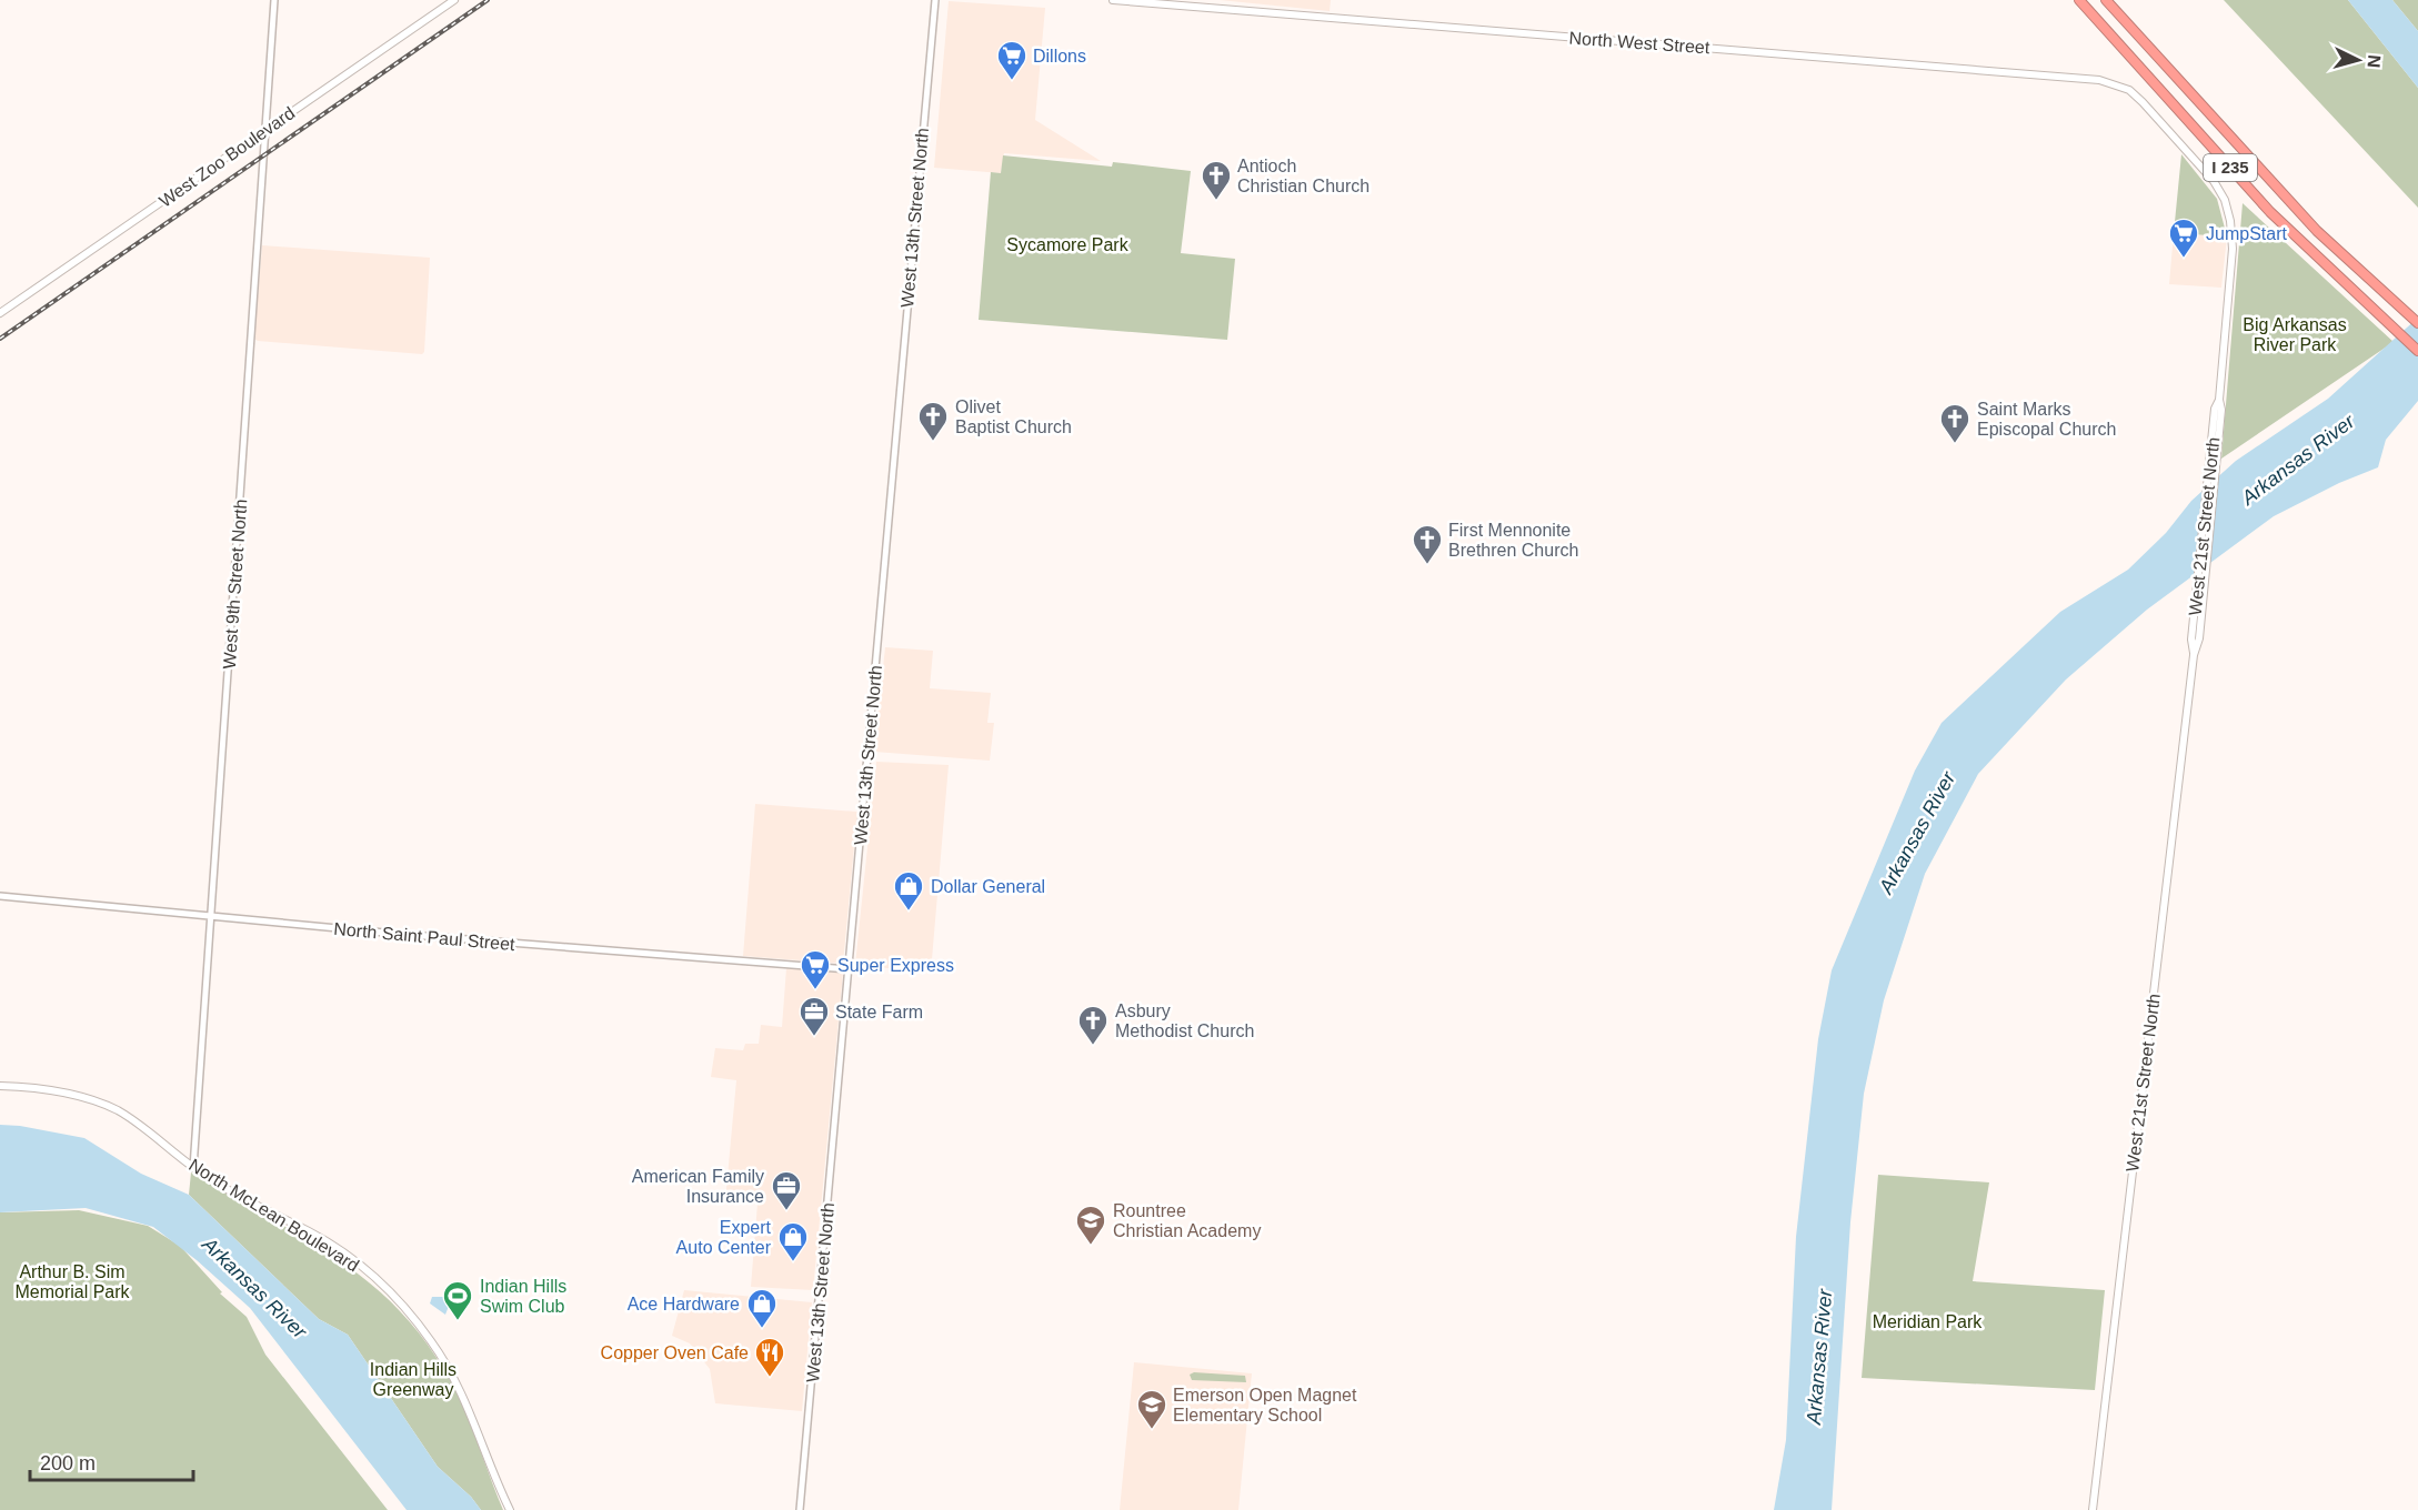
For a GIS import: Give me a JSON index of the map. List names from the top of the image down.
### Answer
{
  "streets": {
    "highway": ["I 235"],
    "main road": [
      "North West Street",
      "West Zoo Boulevard",
      "West 21st Street North",
      "North McLean Boulevard"
    ],
    "street": ["West 13th Street North", "West 9th Street North", "North Saint Paul Street"]
  },
  "crossings": [
    ["North West Street", "West 21st Street North"],
    ["West Zoo Boulevard", "West 9th Street North"],
    ["West 13th Street North", "North Saint Paul Street"],
    ["West 9th Street North", "North Saint Paul Street"],
    ["West 9th Street North", "North McLean Boulevard"]
  ],
  "water": ["Arkansas River"],
  "parks": [
    "Sycamore Park",
    "Big Arkansas River Park",
    "Arthur B. Sim Memorial Park",
    "Meridian Park",
    "Indian Hills Greenway"
  ],
  "places": {
    "supermarket": ["Dillons", "JumpStart", "Super Express"],
    "church": [
      "Antioch Christian Church",
      "Olivet Baptist Church",
      "Saint Marks Episcopal Church",
      "First Mennonite Brethren Church",
      "Asbury Methodist Church"
    ],
    "shop": ["Dollar General", "Expert Auto Center", "Ace Hardware"],
    "office": ["State Farm", "American Family Insurance"],
    "school or university": ["Rountree Christian Academy", "Emerson Open Magnet Elementary School"],
    "sports": ["Indian Hills Swim Club"],
    "restaurant": ["Copper Oven Cafe"]
  },
  "scale_bar": "200 m",
  "north": "right"
}
